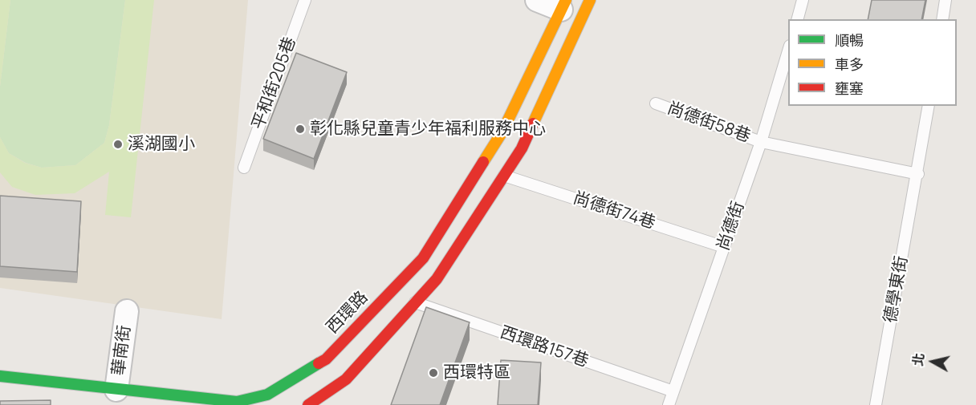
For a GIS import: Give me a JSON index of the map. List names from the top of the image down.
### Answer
{
  "streets": {
    "main road": ["西環路"],
    "street": ["華南街"],
    "lane": [
      "平和街205巷",
      "尚德街58巷",
      "尚德街74巷",
      "尚德街",
      "德學東街",
      "西環路157巷"
    ]
  },
  "crossings": [
    ["尚德街58巷", "尚德街"],
    ["尚德街58巷", "德學東街"],
    ["尚德街74巷", "尚德街"],
    ["尚德街", "西環路157巷"],
    ["西環路", "華南街"]
  ],
  "places": ["彰化縣兒童青少年福利服務中心", "溪湖國小", "西環特區"],
  "legend": ["順暢", "車多", "壅塞"],
  "north": "left"
}
